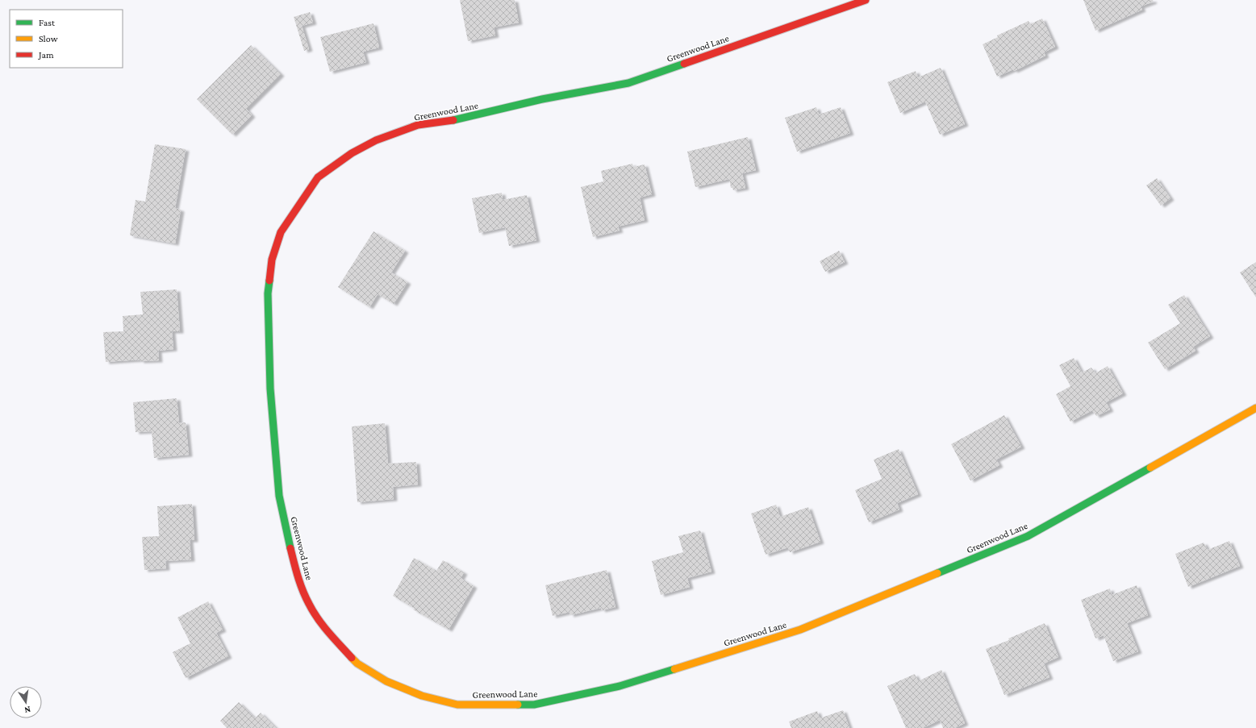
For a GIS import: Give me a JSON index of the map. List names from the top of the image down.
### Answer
{
  "streets": {
    "street": ["Greenwood Lane"]
  },
  "legend": ["Fast", "Slow", "Jam"],
  "north": "bottom"
}
